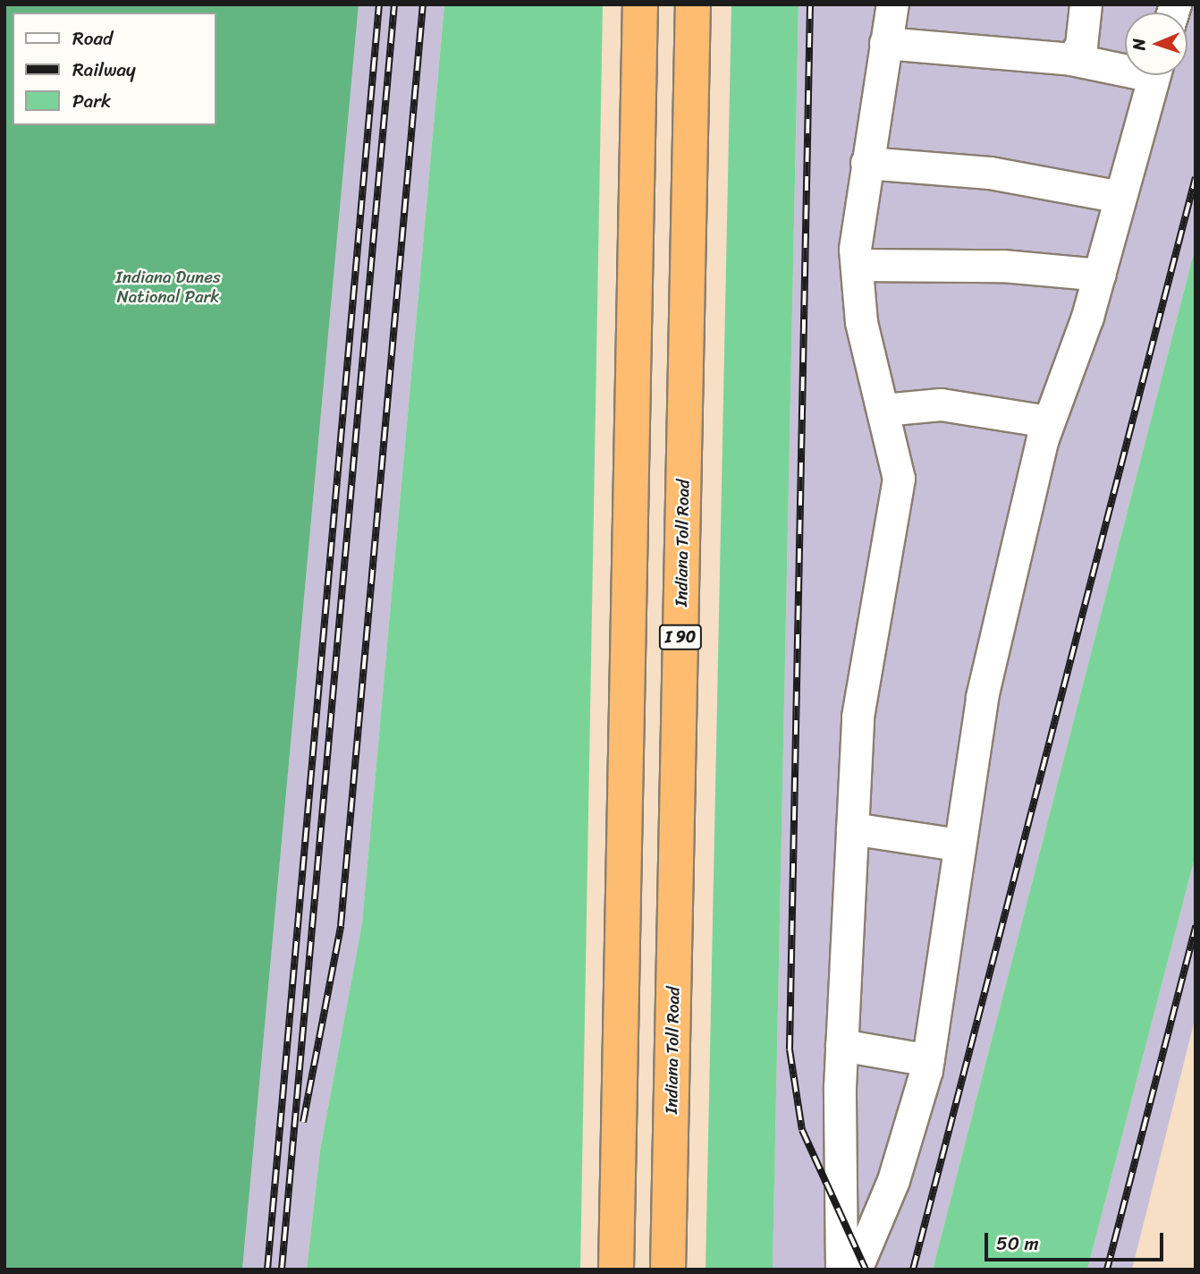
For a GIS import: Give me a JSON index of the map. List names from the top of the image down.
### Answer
{
  "streets": {
    "highway": ["Indiana Toll Road", "I 90"]
  },
  "parks": ["Indiana Dunes National Park"],
  "legend": ["Road", "Railway", "Park"],
  "scale_bar": "50 m",
  "north": "left"
}
